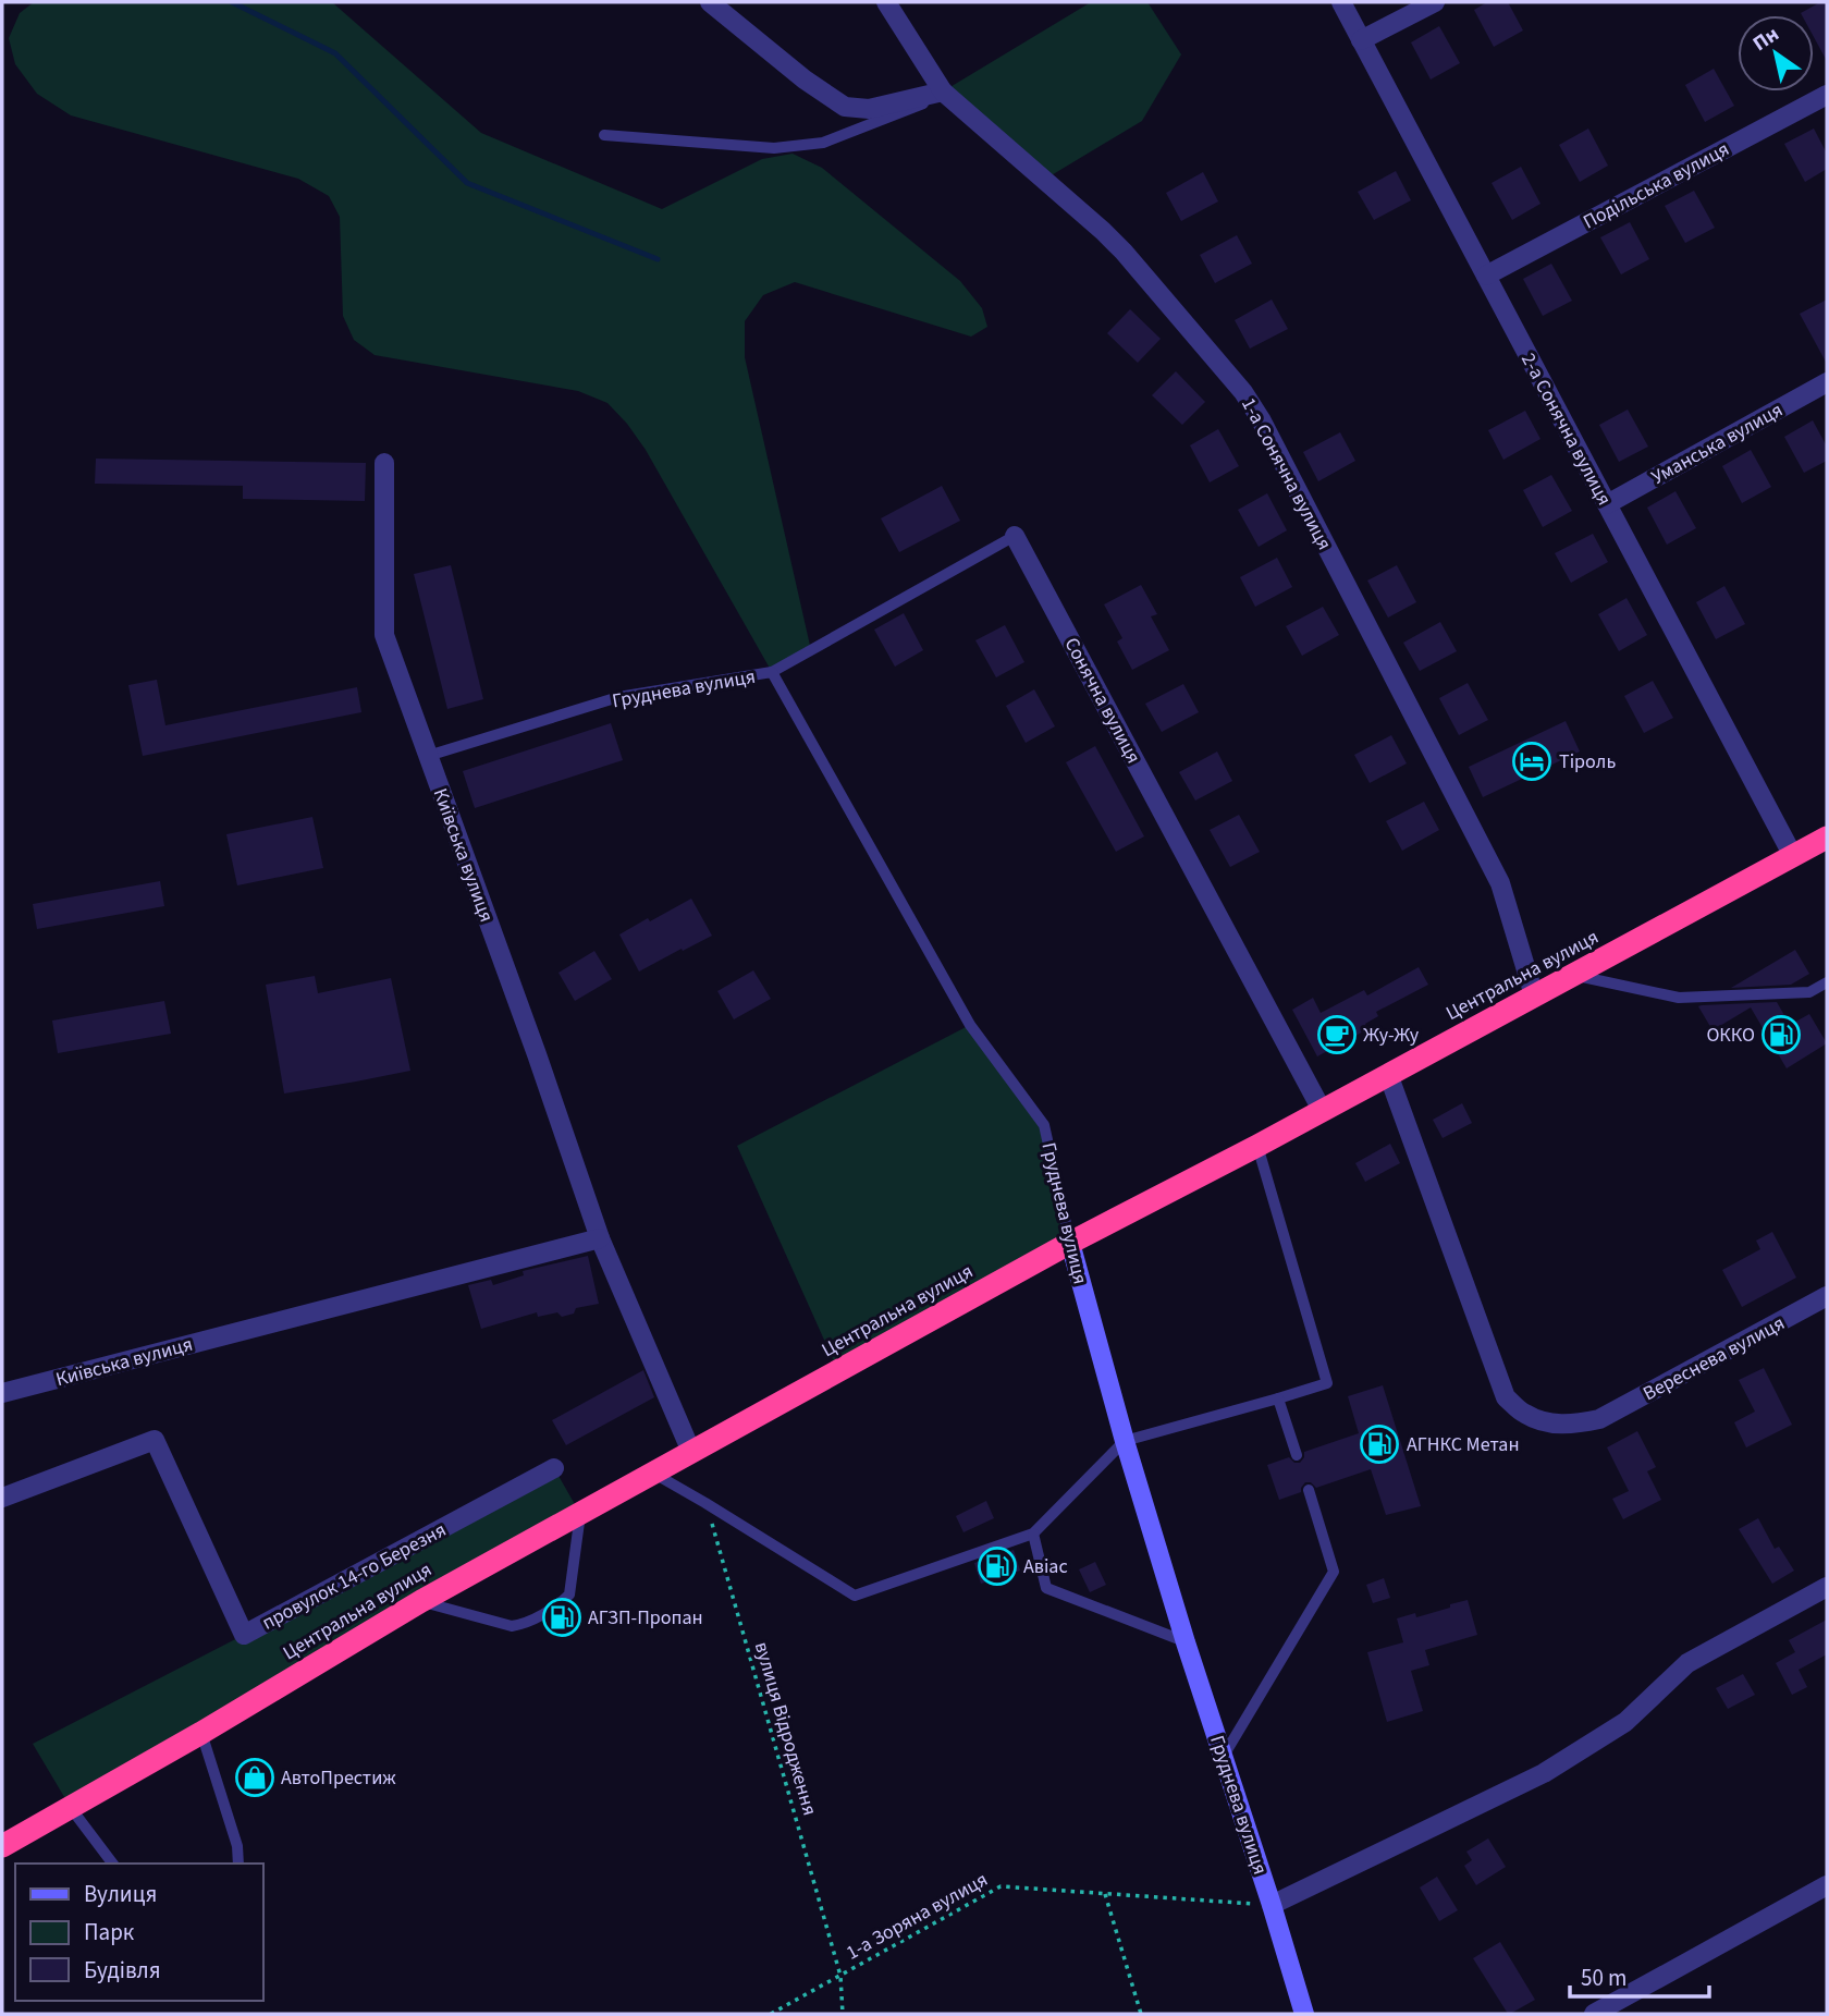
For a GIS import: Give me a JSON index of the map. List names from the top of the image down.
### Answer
{
  "streets": {
    "highway": ["Центральна вулиця"],
    "street": [
      "Подільська вулиця",
      "2-а Сонячна вулиця",
      "Уманська вулиця",
      "1-а Сонячна вулиця",
      "Груднева вулиця",
      "Сонячна вулиця",
      "Київська вулиця",
      "Вереснева вулиця",
      "провулок 14-го Березня"
    ],
    "path": ["вулиця Відродження", "1-а Зоряна вулиця"]
  },
  "crossings": [
    ["Подільська вулиця", "2-а Сонячна вулиця"],
    ["2-а Сонячна вулиця", "Уманська вулиця"],
    ["2-а Сонячна вулиця", "Центральна вулиця"],
    ["1-а Сонячна вулиця", "Центральна вулиця"],
    ["Груднева вулиця", "Сонячна вулиця"],
    ["Груднева вулиця", "Київська вулиця"],
    ["Груднева вулиця", "Центральна вулиця"],
    ["Груднева вулиця", "1-а Зоряна вулиця"],
    ["Сонячна вулиця", "Центральна вулиця"],
    ["Київська вулиця", "Центральна вулиця"],
    ["Центральна вулиця", "Вереснева вулиця"],
    ["вулиця Відродження", "1-а Зоряна вулиця"]
  ],
  "places": {
    "hotel": ["Тіроль"],
    "cafe": ["Жу-Жу"],
    "fuel station": [
      "ОККО",
      "АГНКС Метан",
      "Авіас",
      "АГЗП-Пропан"
    ],
    "shop": ["АвтоПрестиж"]
  },
  "legend": ["Вулиця", "Парк", "Будівля"],
  "scale_bar": "50 m",
  "north": "top left"
}
